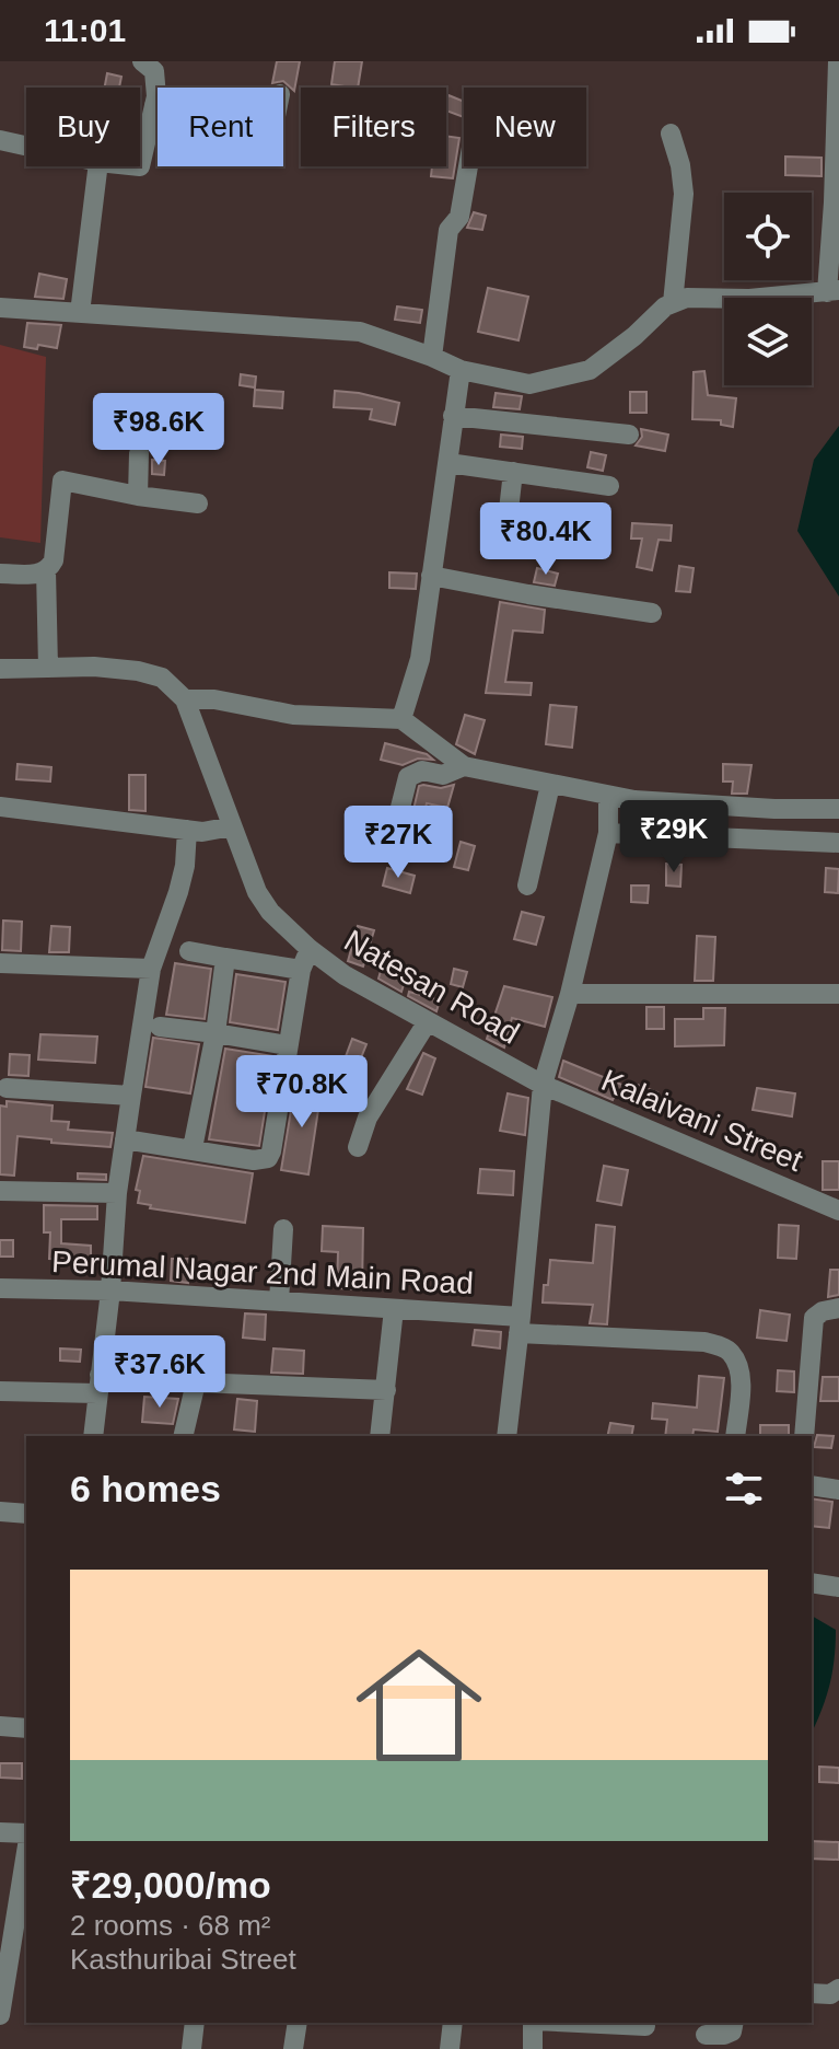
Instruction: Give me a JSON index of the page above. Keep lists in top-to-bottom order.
{
  "streets": {
    "street": ["Natesan Road", "Kalaivani Street", "Perumal Nagar 2nd Main Road"]
  },
  "crossings": [
    ["Natesan Road", "Kalaivani Street"]
  ],
  "page": {
    "status": "11:01",
    "chip": [
      "Buy",
      "Rent",
      "Filters",
      "New"
    ],
    "price": [
      "₹98.6K",
      "₹80.4K",
      "₹29K",
      "₹27K",
      "₹70.8K",
      "₹37.6K"
    ],
    "heading": "6 homes",
    "list": [
      {
        "name": "₹29,000/mo",
        "note": "2 rooms · 68 m² · Kasthuribai Street"
      }
    ]
  }
}
